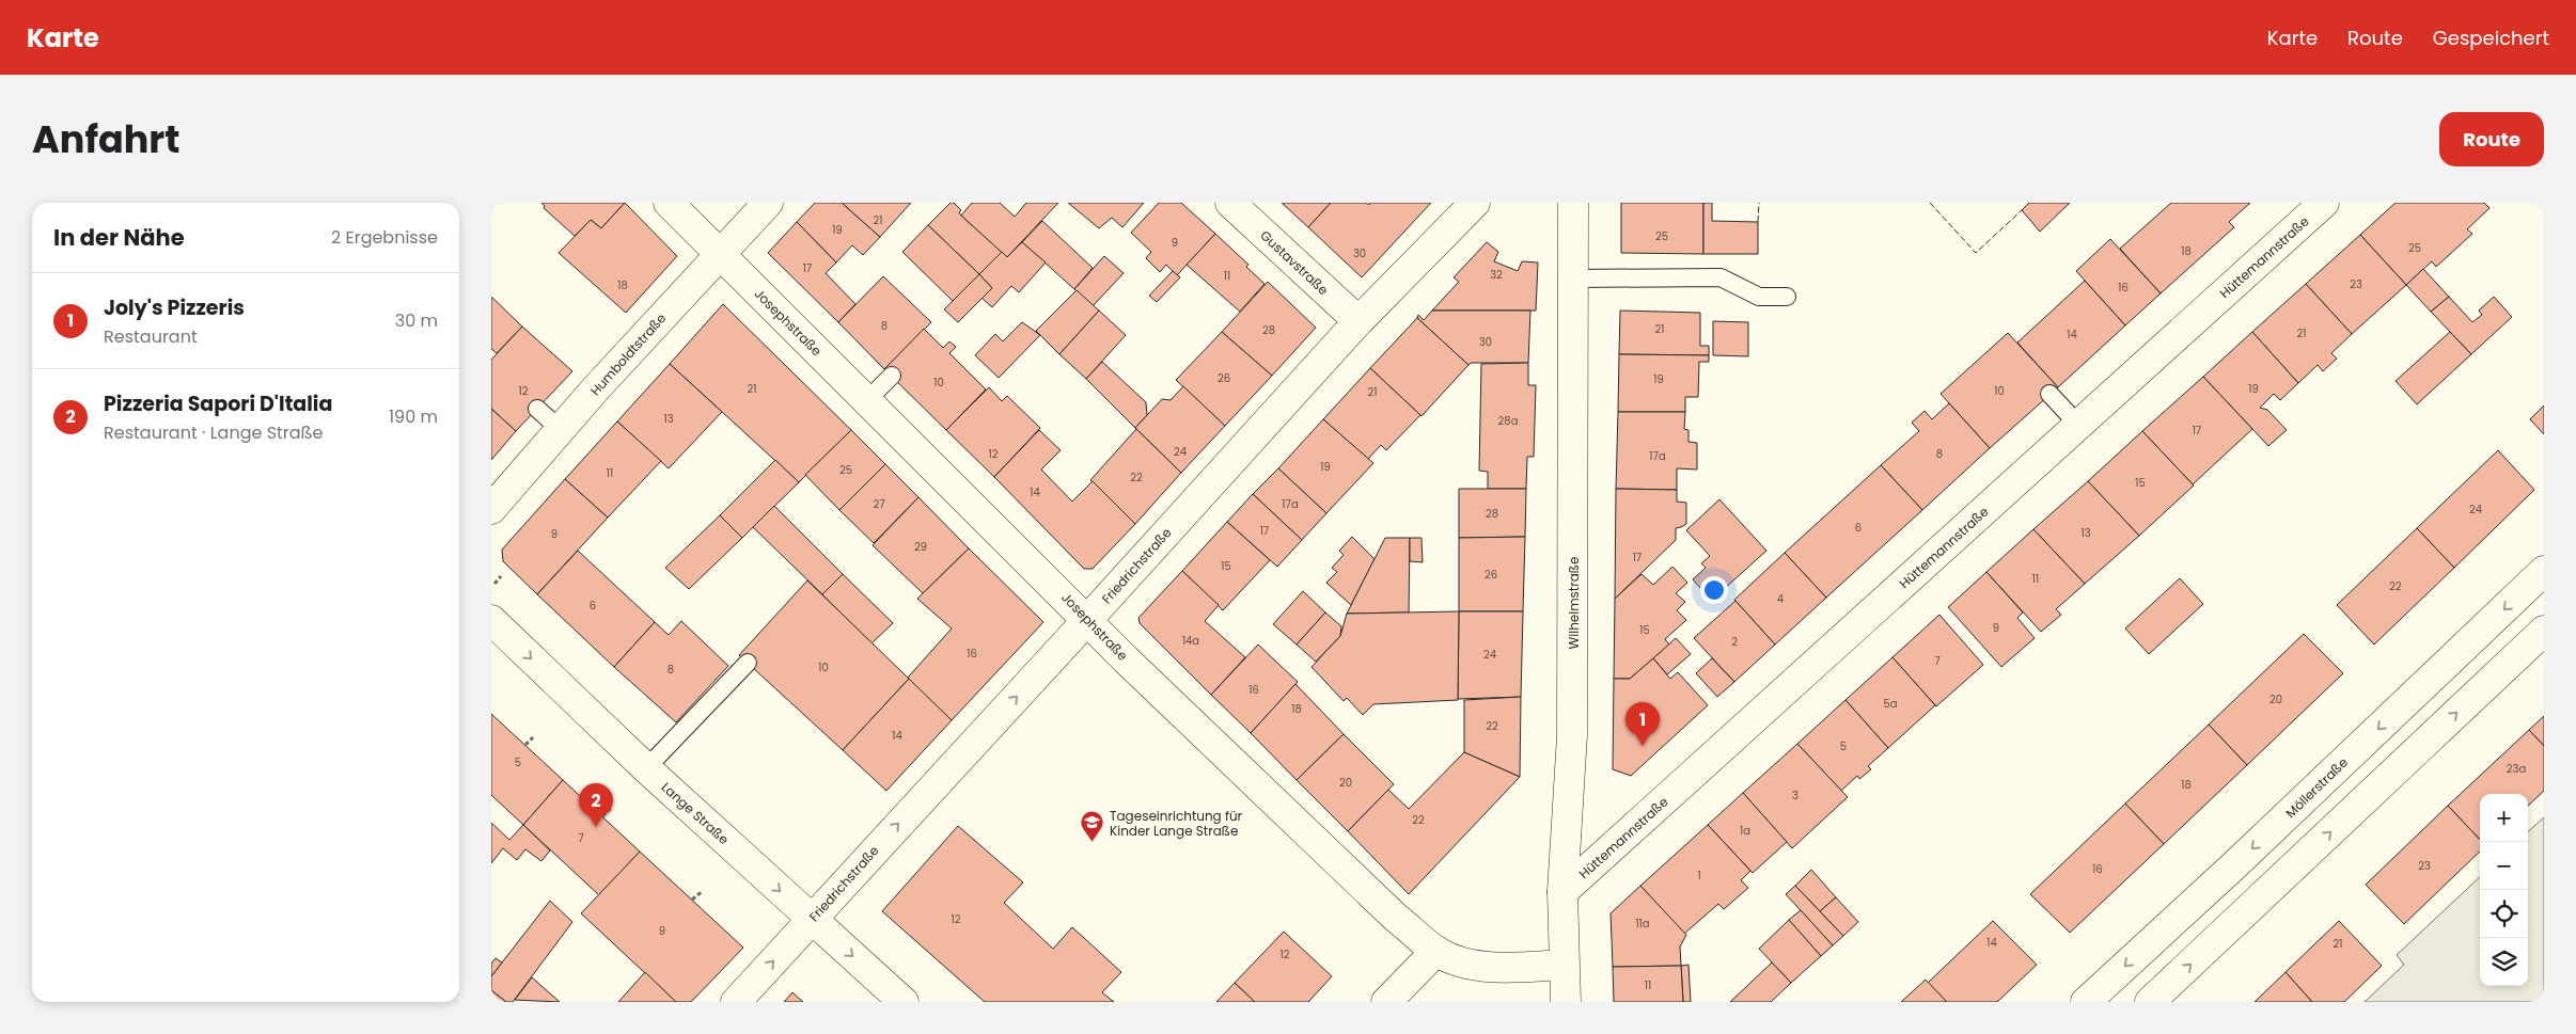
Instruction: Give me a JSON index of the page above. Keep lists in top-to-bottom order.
{
  "streets": {
    "street": [
      "Hüttemannstraße",
      "Gustavstraße",
      "Josephstraße",
      "Humboldtstraße",
      "Friedrichstraße",
      "Wilhelmstraße",
      "Möllerstraße",
      "Lange Straße"
    ]
  },
  "crossings": [
    ["Hüttemannstraße", "Wilhelmstraße"],
    ["Gustavstraße", "Friedrichstraße"],
    ["Josephstraße", "Humboldtstraße"],
    ["Josephstraße", "Friedrichstraße"],
    ["Josephstraße", "Wilhelmstraße"],
    ["Friedrichstraße", "Lange Straße"]
  ],
  "one_way": ["Friedrichstraße", "Lange Straße"],
  "places": {
    "school or university": ["Tageseinrichtung für Kinder Lange Straße"]
  },
  "house_numbers": [
    "21",
    "19",
    "25",
    "9",
    "25",
    "18",
    "30",
    "17",
    "32",
    "11",
    "23",
    "18",
    "16",
    "8",
    "21",
    "28",
    "21",
    "14",
    "30",
    "26",
    "19",
    "10",
    "21",
    "19",
    "12",
    "10",
    "21",
    "13",
    "28a",
    "17",
    "24",
    "12",
    "8",
    "17a",
    "19",
    "25",
    "11",
    "22",
    "15",
    "14",
    "27",
    "17a",
    "24",
    "28",
    "6",
    "17",
    "13",
    "9",
    "29",
    "17",
    "15",
    "26",
    "11",
    "22",
    "4",
    "6",
    "9",
    "15",
    "14a",
    "2",
    "16",
    "24",
    "7",
    "10",
    "8",
    "16",
    "20",
    "5a",
    "18",
    "22",
    "14",
    "5",
    "5",
    "23a",
    "20",
    "18",
    "3",
    "22",
    "1a",
    "7",
    "23",
    "16",
    "1",
    "12",
    "11a",
    "9",
    "14",
    "21",
    "12",
    "11"
  ],
  "page": {
    "header": "Karte",
    "nav": ["Karte", "Route", "Gespeichert"],
    "title": "Anfahrt",
    "buttons": "Route",
    "heading": ["In der Nähe", "2 Ergebnisse"],
    "list": [
      {
        "mark": "1",
        "name": "Joly's Pizzeris",
        "note": "Restaurant",
        "value": "30 m"
      },
      {
        "mark": "2",
        "name": "Pizzeria Sapori D'Italia",
        "note": "Restaurant · Lange Straße",
        "value": "190 m"
      }
    ],
    "pins": ["1", "2"],
    "map_buttons": ["+", "−"]
  }
}
